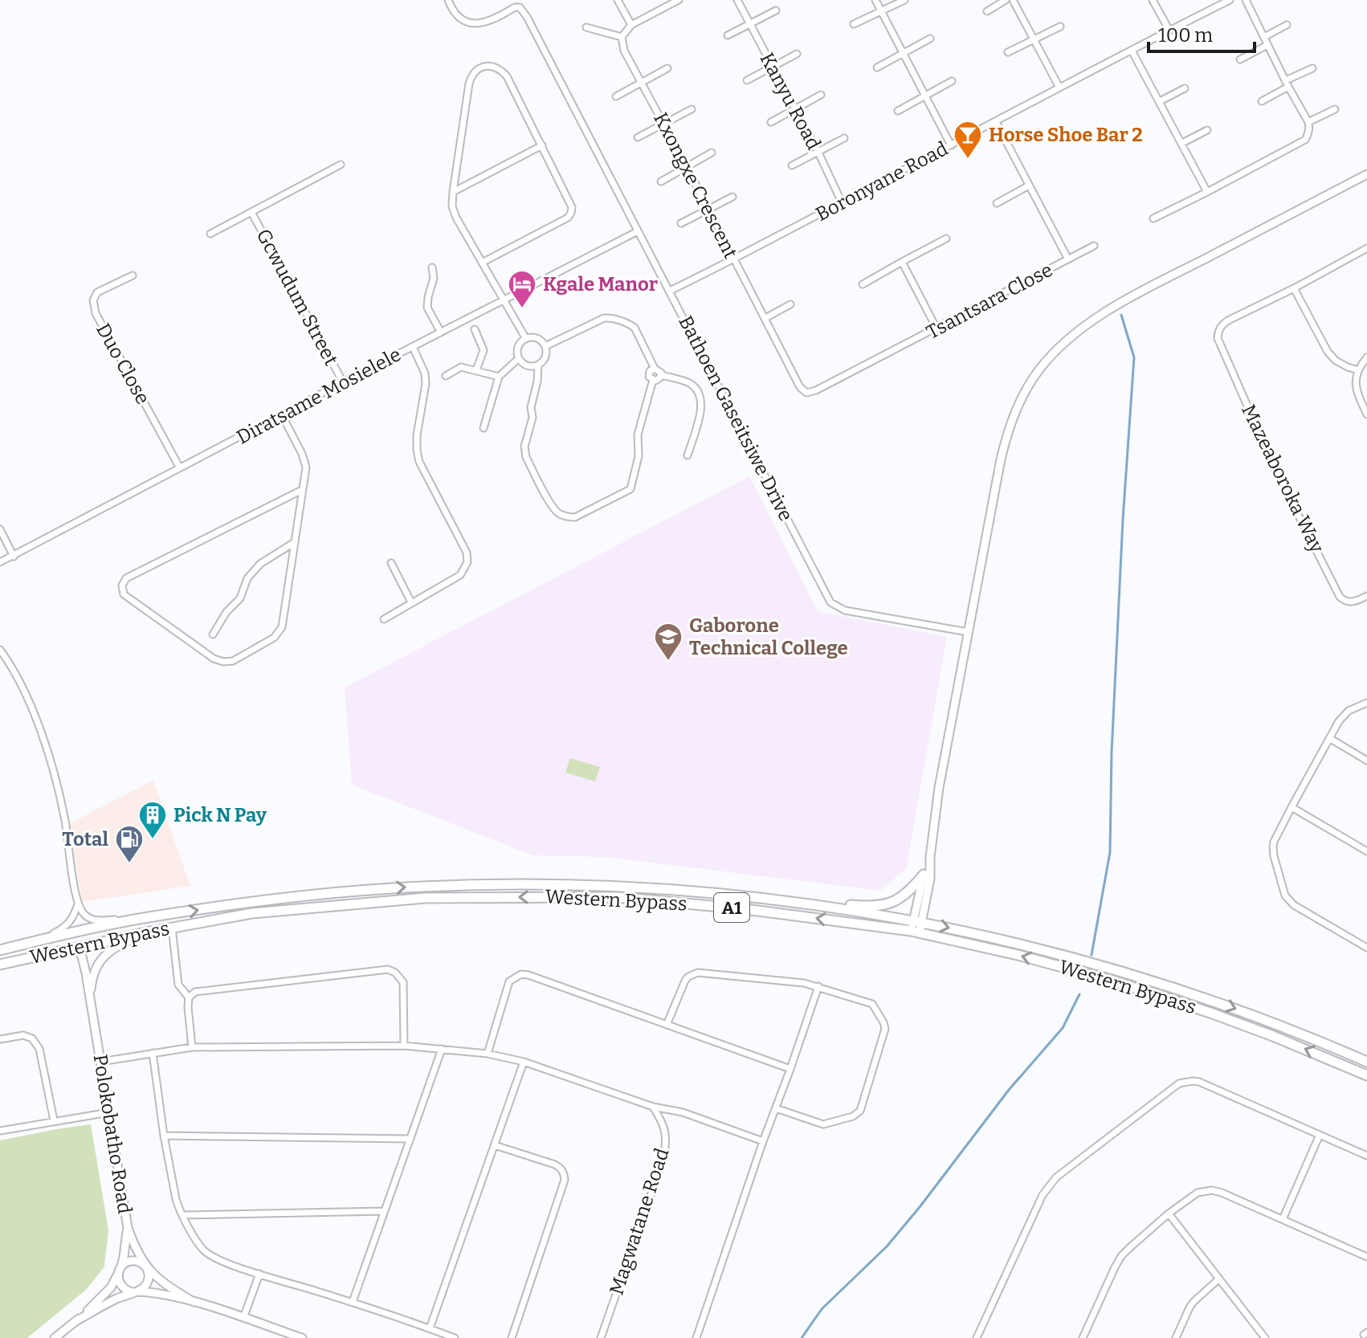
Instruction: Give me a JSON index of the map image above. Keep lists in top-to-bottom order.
{
  "streets": {
    "highway": ["Western Bypass", "A1"],
    "street": [
      "Kanyu Road",
      "Boronyane Road",
      "Kxongxe Crescent",
      "Gcwudum Street",
      "Tsantsara Close",
      "Duo Close",
      "Diratsame Mosielele",
      "Bathoen Gaseitsiwe Drive",
      "Mazeaboroka Way",
      "Polokobatho Road",
      "Magwatane Road"
    ]
  },
  "crossings": [
    ["Kanyu Road", "Boronyane Road"],
    ["Boronyane Road", "Kxongxe Crescent"],
    ["Boronyane Road", "Tsantsara Close"],
    ["Boronyane Road", "Bathoen Gaseitsiwe Drive"],
    ["Kxongxe Crescent", "Tsantsara Close"],
    ["Gcwudum Street", "Diratsame Mosielele"],
    ["Duo Close", "Diratsame Mosielele"],
    ["Diratsame Mosielele", "Bathoen Gaseitsiwe Drive"],
    ["Western Bypass", "Polokobatho Road"]
  ],
  "places": {
    "bar": ["Horse Shoe Bar 2"],
    "hotel": ["Kgale Manor"],
    "school or university": ["Gaborone Technical College"],
    "building": ["Pick N Pay"],
    "fuel station": ["Total"]
  },
  "scale_bar": "100 m"
}
